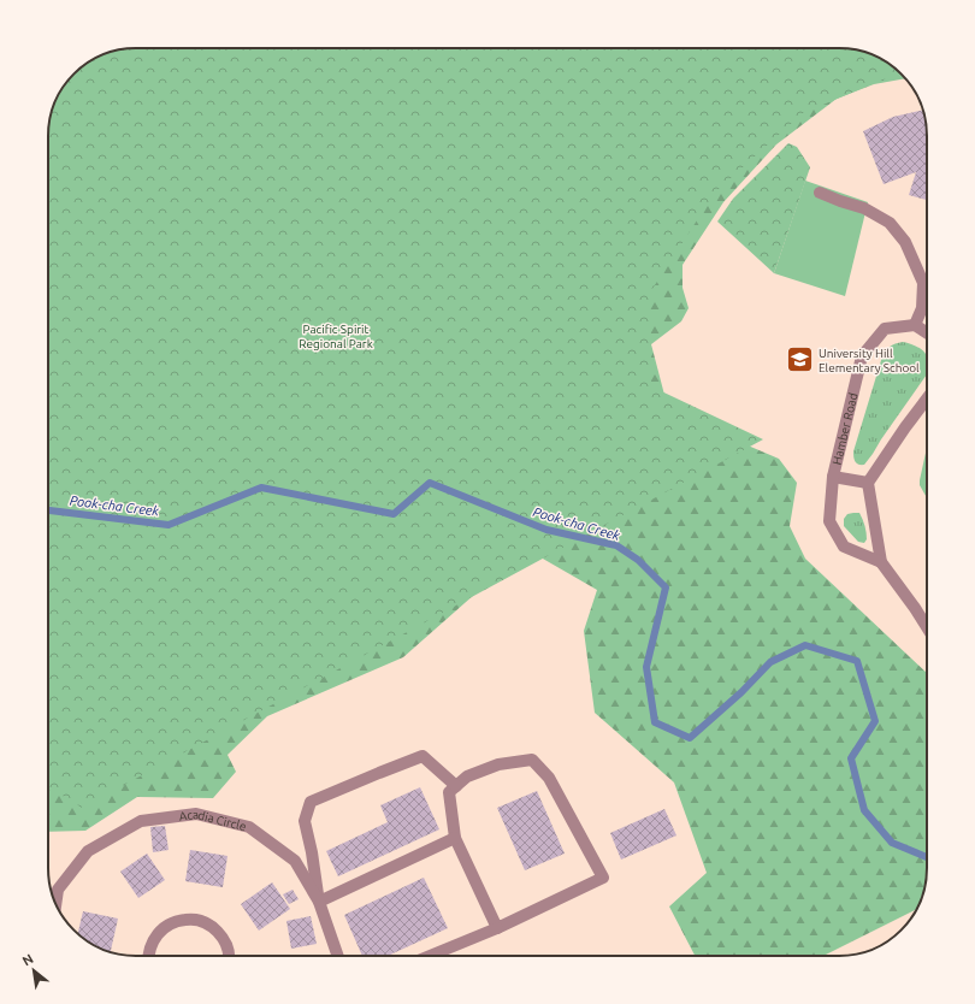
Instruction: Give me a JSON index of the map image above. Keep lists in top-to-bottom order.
{
  "streets": {
    "street": ["Hamber Road", "Acadia Circle"]
  },
  "water": ["Pook-cha Creek"],
  "parks": ["Pacific Spirit Regional Park"],
  "places": {
    "school or university": ["University Hill Elementary School"]
  },
  "north": "top left"
}
